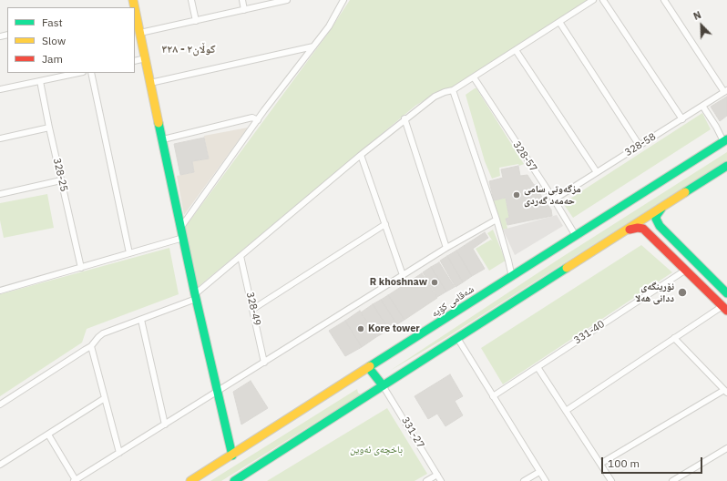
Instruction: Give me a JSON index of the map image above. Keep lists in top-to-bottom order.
{
  "streets": {
    "main road": ["شەقامی کۆیە"],
    "street": [
      "328-58",
      "328-57",
      "328-25",
      "328-49",
      "331-40",
      "331-27"
    ]
  },
  "crossings": [
    ["328-58", "328-57"],
    ["328-57", "شەقامی کۆیە"]
  ],
  "districts": ["گوڵان٢ - ٣٢٨"],
  "parks": ["باخچەی ئەوین"],
  "places": [
    "مزگەوتی سامی حەمەد گەردی",
    "R khoshnaw",
    "نۆرینگەی ددانی هەلا",
    "Kore tower"
  ],
  "legend": ["Fast", "Slow", "Jam"],
  "scale_bar": "100 m",
  "north": "top left"
}
